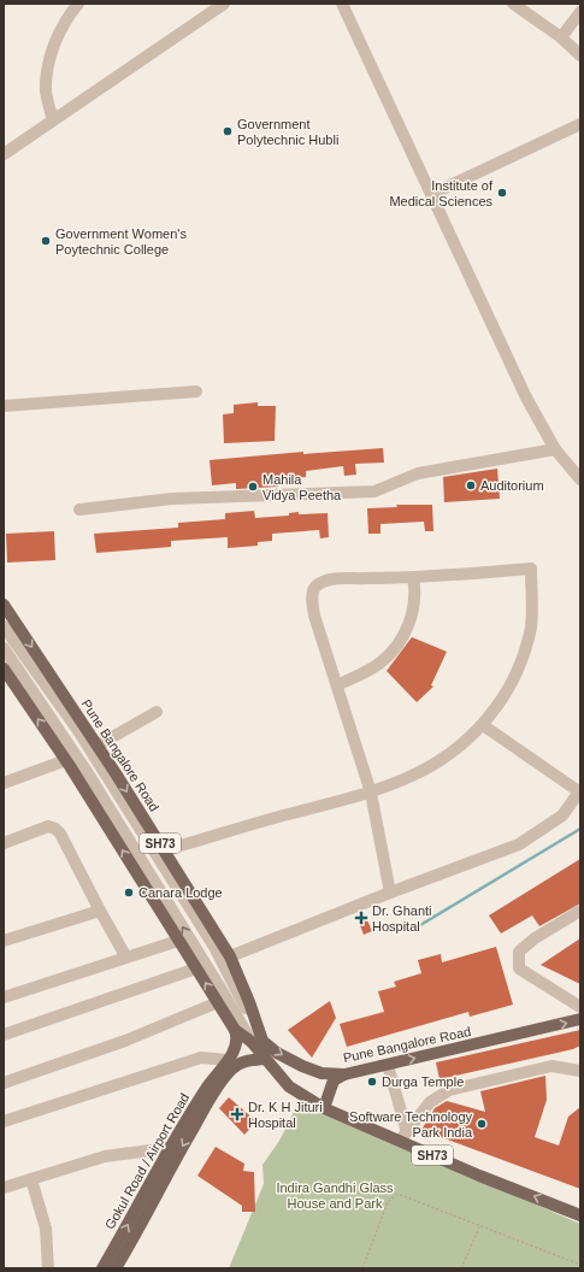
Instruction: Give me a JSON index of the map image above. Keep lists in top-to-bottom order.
{
  "streets": {
    "main road": ["Pune Bangalore Road", "SH73", "Gokul Road / Airport Road"]
  },
  "crossings": [
    ["Pune Bangalore Road", "SH73"],
    ["Pune Bangalore Road", "Gokul Road / Airport Road"]
  ],
  "parks": ["Indira Gandhi Glass House and Park"],
  "places": {
    "other": [
      "Government Polytechnic Hubli",
      "Institute of Medical Sciences",
      "Government Women's Poytechnic College",
      "Auditorium",
      "Mahila Vidya Peetha",
      "Canara Lodge",
      "Durga Temple",
      "Software Technology Park India"
    ],
    "health": ["Dr. Ghanti Hospital", "Dr. K H Jituri Hospital"]
  }
}
